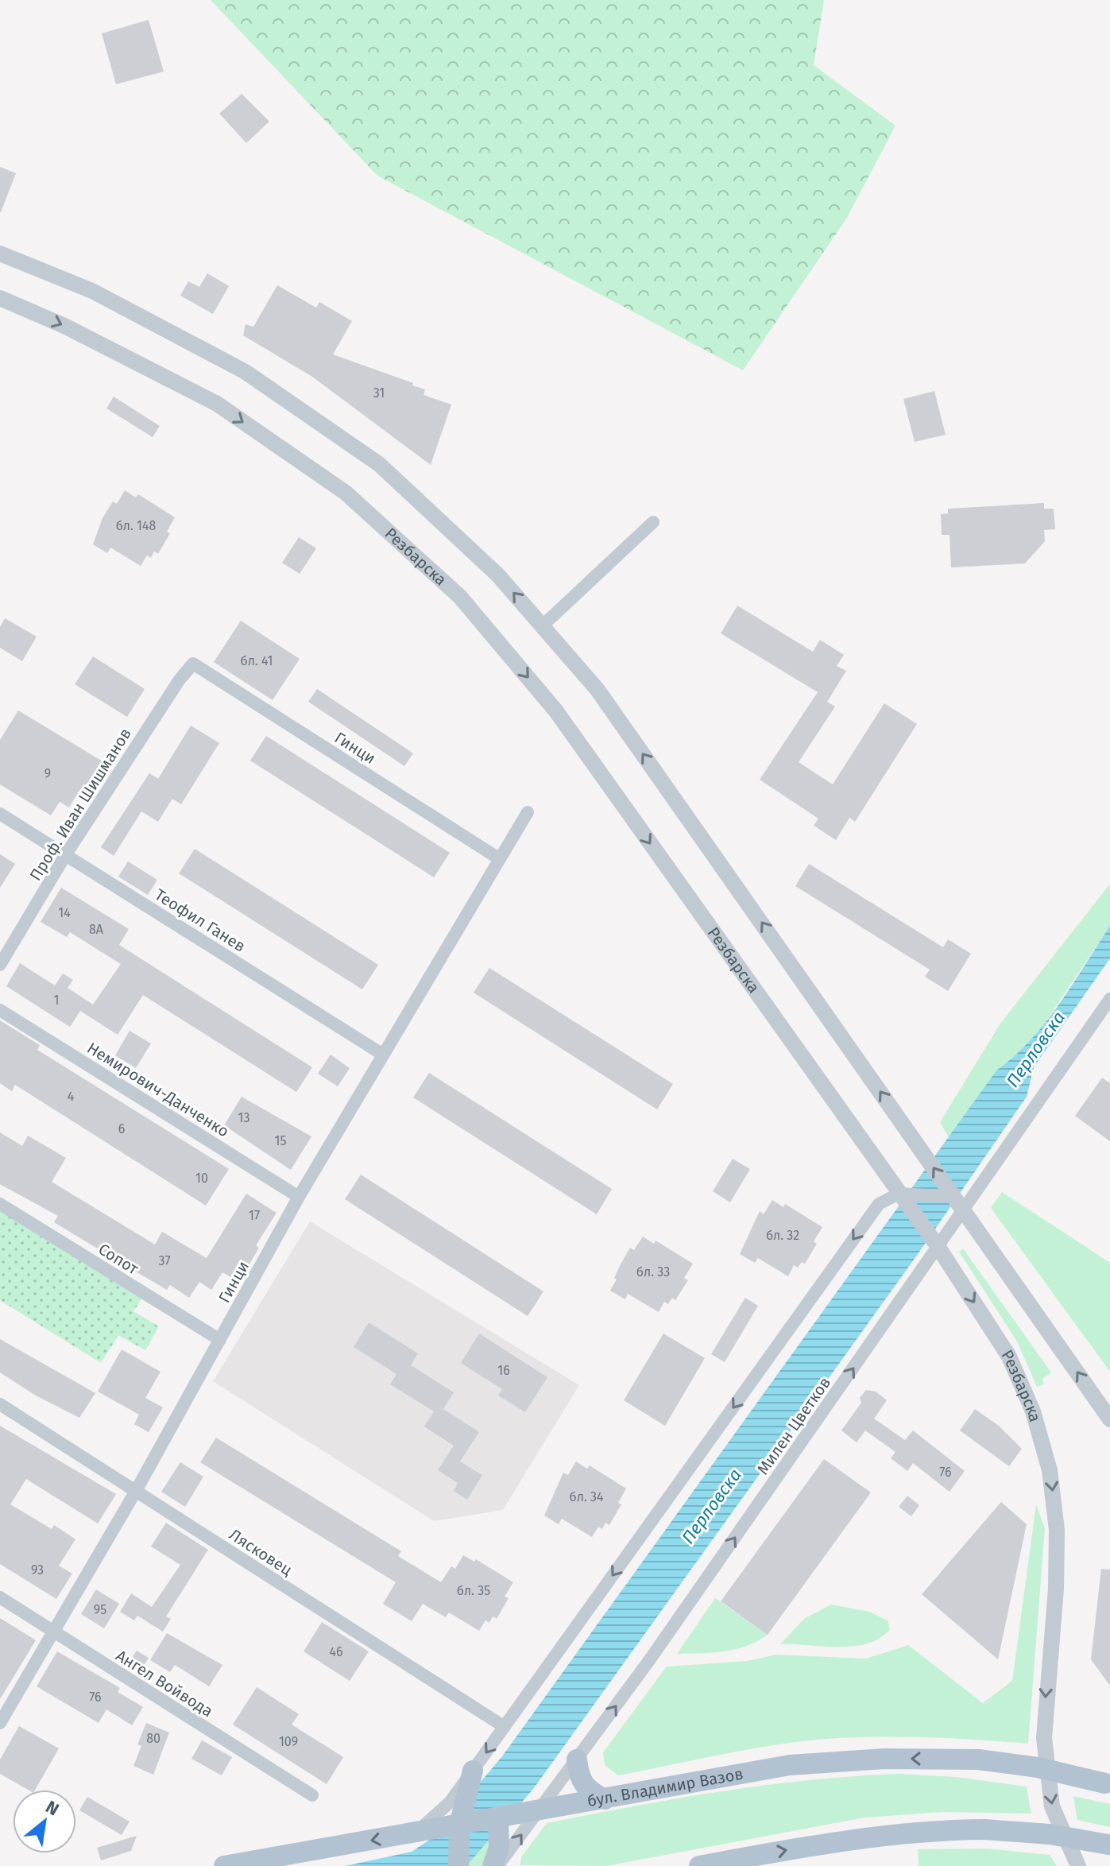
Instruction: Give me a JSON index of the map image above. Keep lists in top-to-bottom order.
{
  "streets": {
    "main road": ["бул. Владимир Вазов"],
    "street": [
      "Резбарска",
      "Гинци",
      "Проф. Иван Шишманов",
      "Теофил Ганев",
      "Немирович-Данченко",
      "Сопот",
      "Милен Цветков",
      "Лясковец",
      "Ангел Войвода"
    ]
  },
  "crossings": [
    ["Резбарска", "Милен Цветков"],
    ["Гинци", "Проф. Иван Шишманов"],
    ["Гинци", "Теофил Ганев"],
    ["Гинци", "Немирович-Данченко"],
    ["Гинци", "Сопот"],
    ["Гинци", "Лясковец"],
    ["Гинци", "Ангел Войвода"],
    ["Проф. Иван Шишманов", "Теофил Ганев"],
    ["Милен Цветков", "бул. Владимир Вазов"]
  ],
  "water": ["Перловска"],
  "house_numbers": [
    "31",
    "бл. 148",
    "бл. 41",
    "9",
    "14",
    "8А",
    "1",
    "4",
    "13",
    "6",
    "15",
    "10",
    "17",
    "бл. 32",
    "37",
    "бл. 33",
    "16",
    "76",
    "бл. 34",
    "93",
    "бл. 35",
    "95",
    "46",
    "76",
    "80",
    "109"
  ],
  "north": "top right"
}
